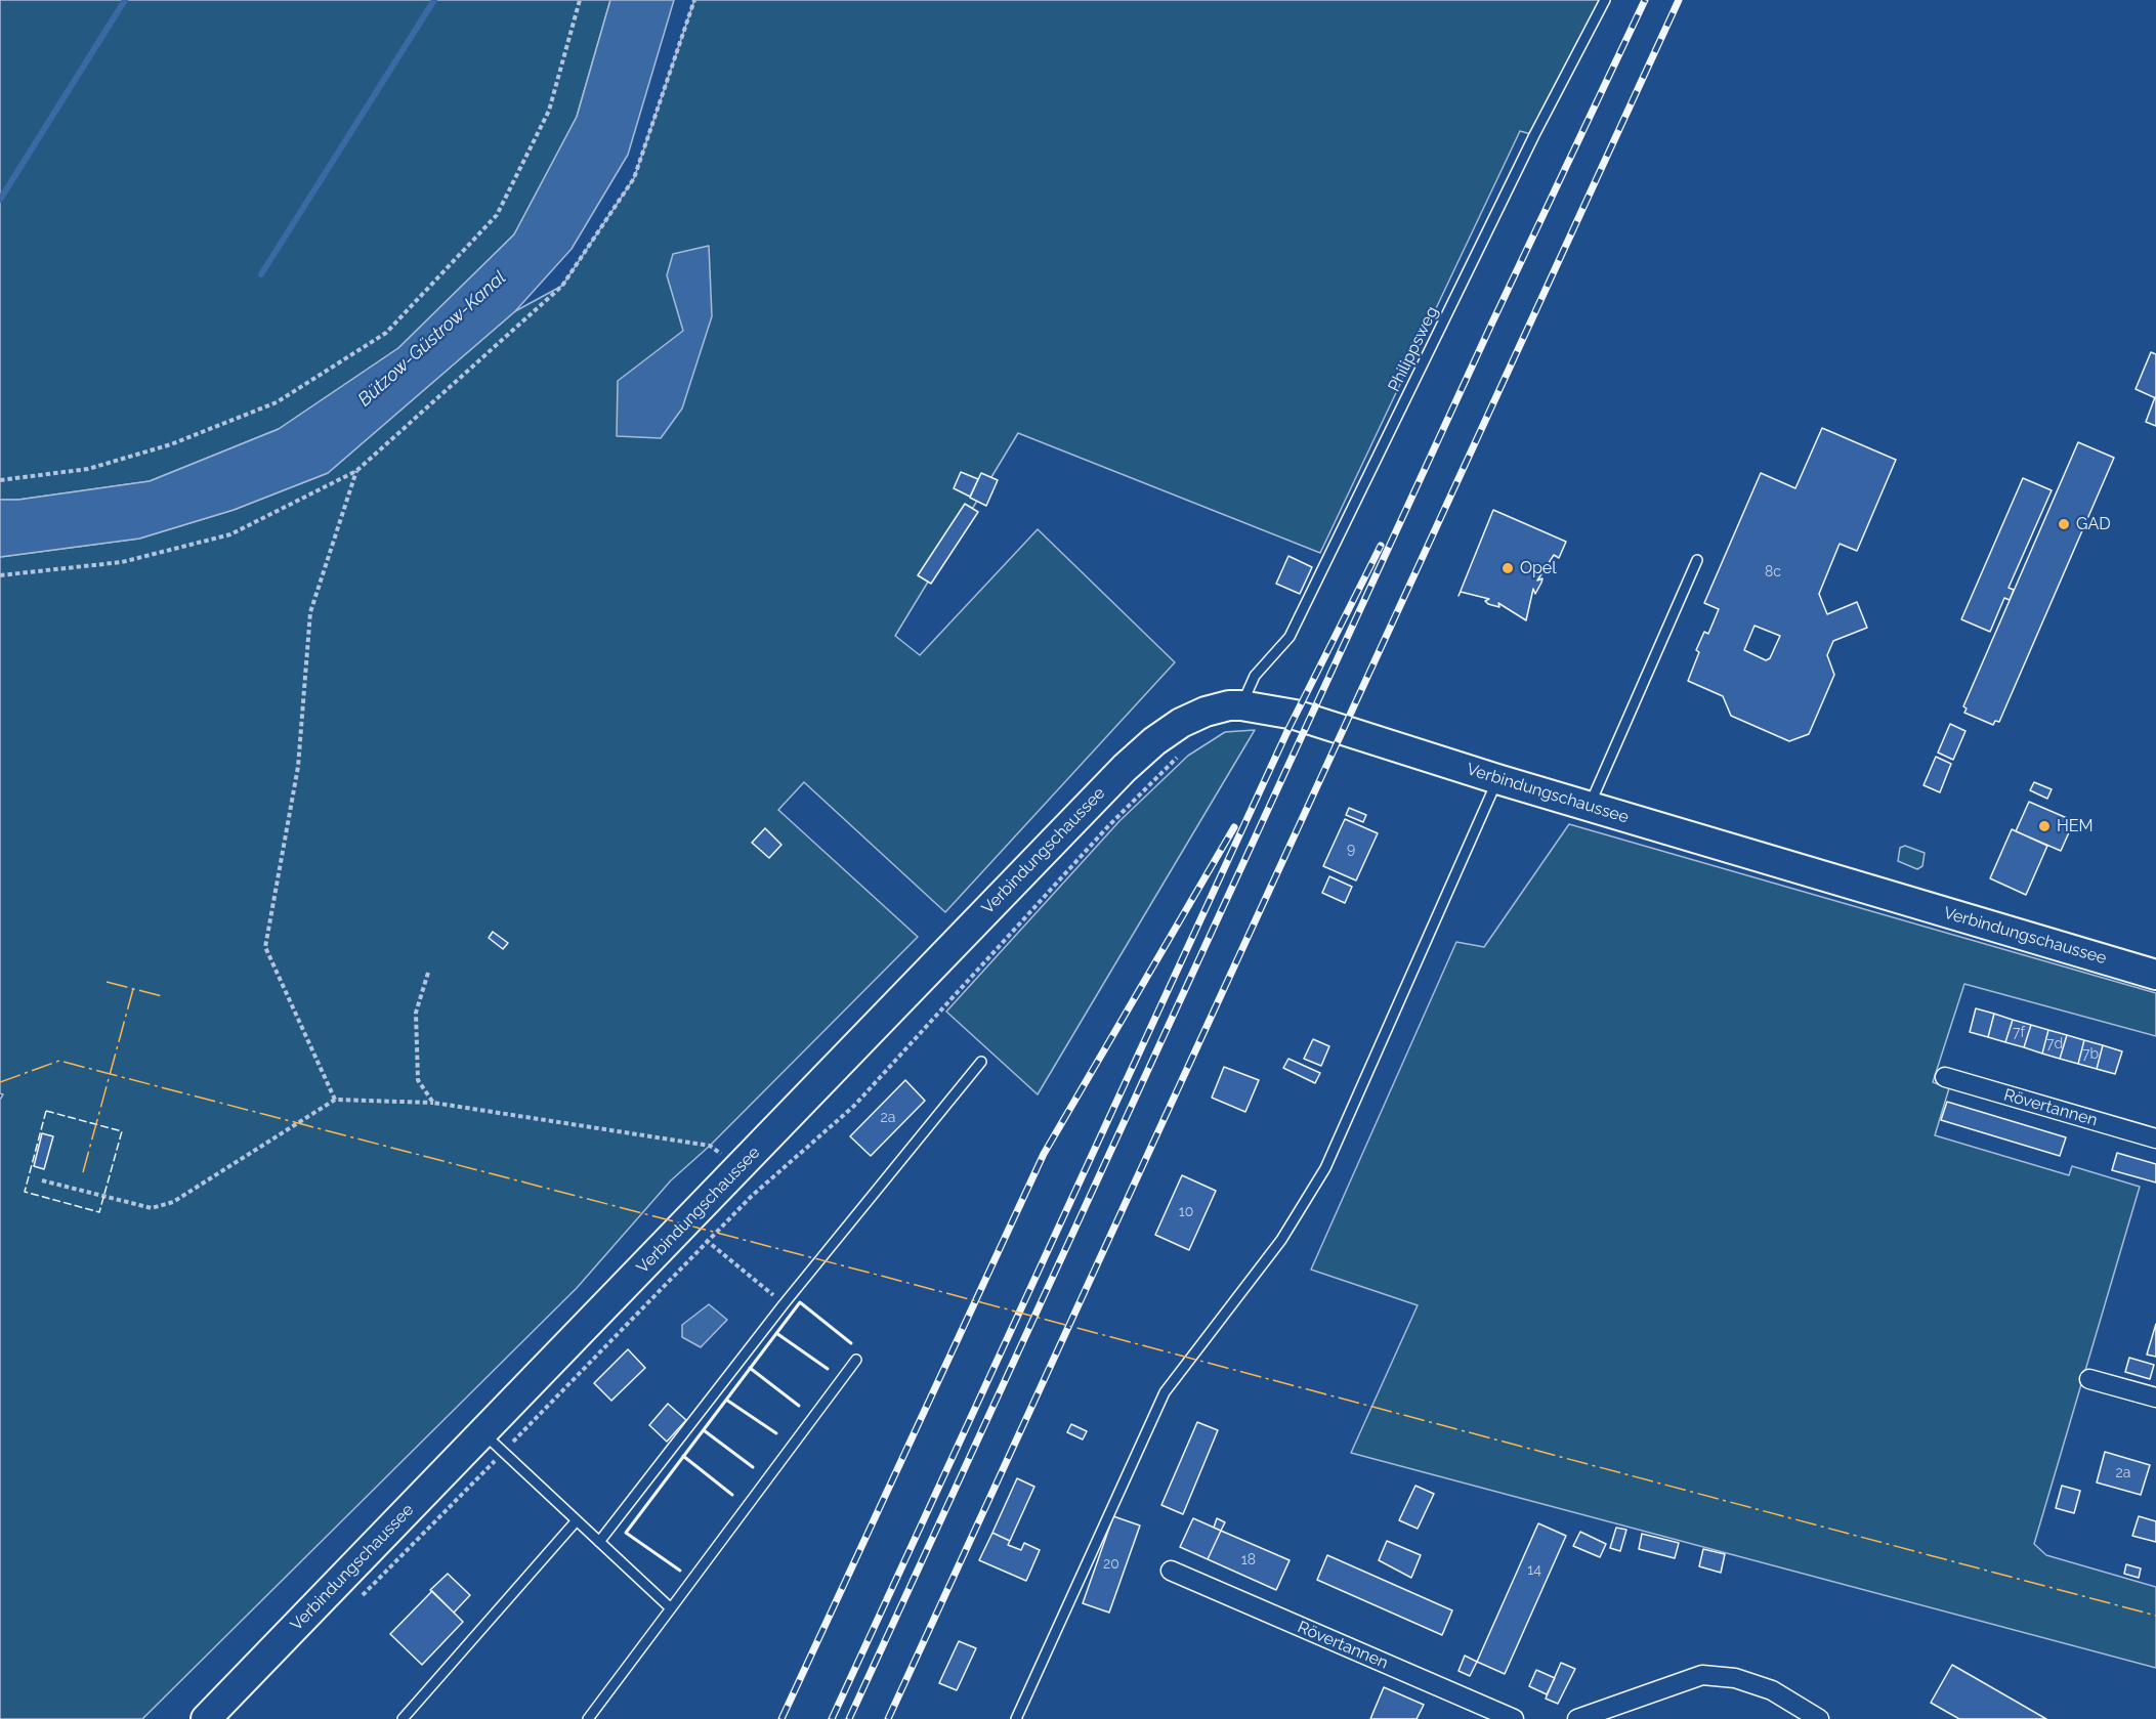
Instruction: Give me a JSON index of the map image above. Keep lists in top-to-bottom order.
{
  "streets": {
    "main road": ["Verbindungschaussee"],
    "street": ["Rövertannen"],
    "lane": ["Philippsweg"]
  },
  "crossings": [
    ["Philippsweg", "Verbindungschaussee"]
  ],
  "water": ["Bützow-Güstrow-Kanal"],
  "places": ["GAD", "Opel", "HEM"],
  "house_numbers": [
    "8c",
    "9",
    "7f",
    "7d",
    "7b",
    "2a",
    "10",
    "2a",
    "18",
    "20",
    "14"
  ]
}
